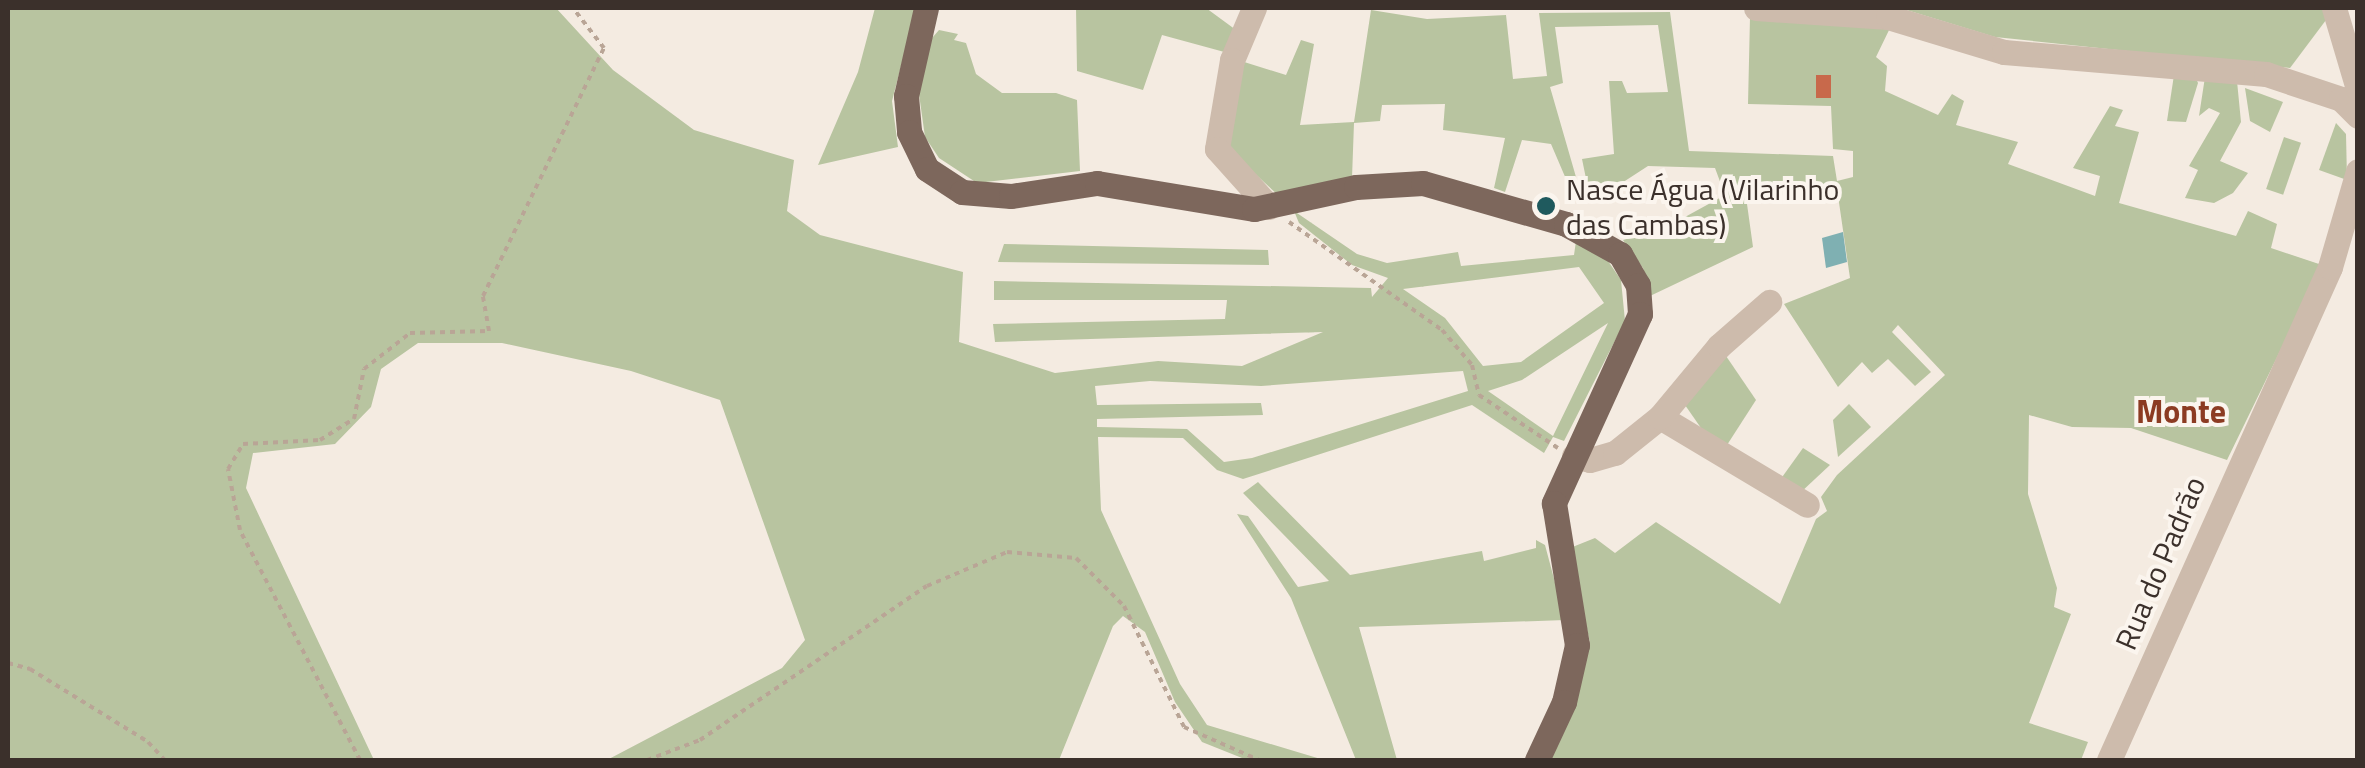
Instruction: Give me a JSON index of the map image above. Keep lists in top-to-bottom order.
{
  "streets": {
    "street": ["Rua do Padrão"]
  },
  "districts": ["Monte"],
  "places": ["Nasce Água (Vilarinho das Cambas)"]
}
